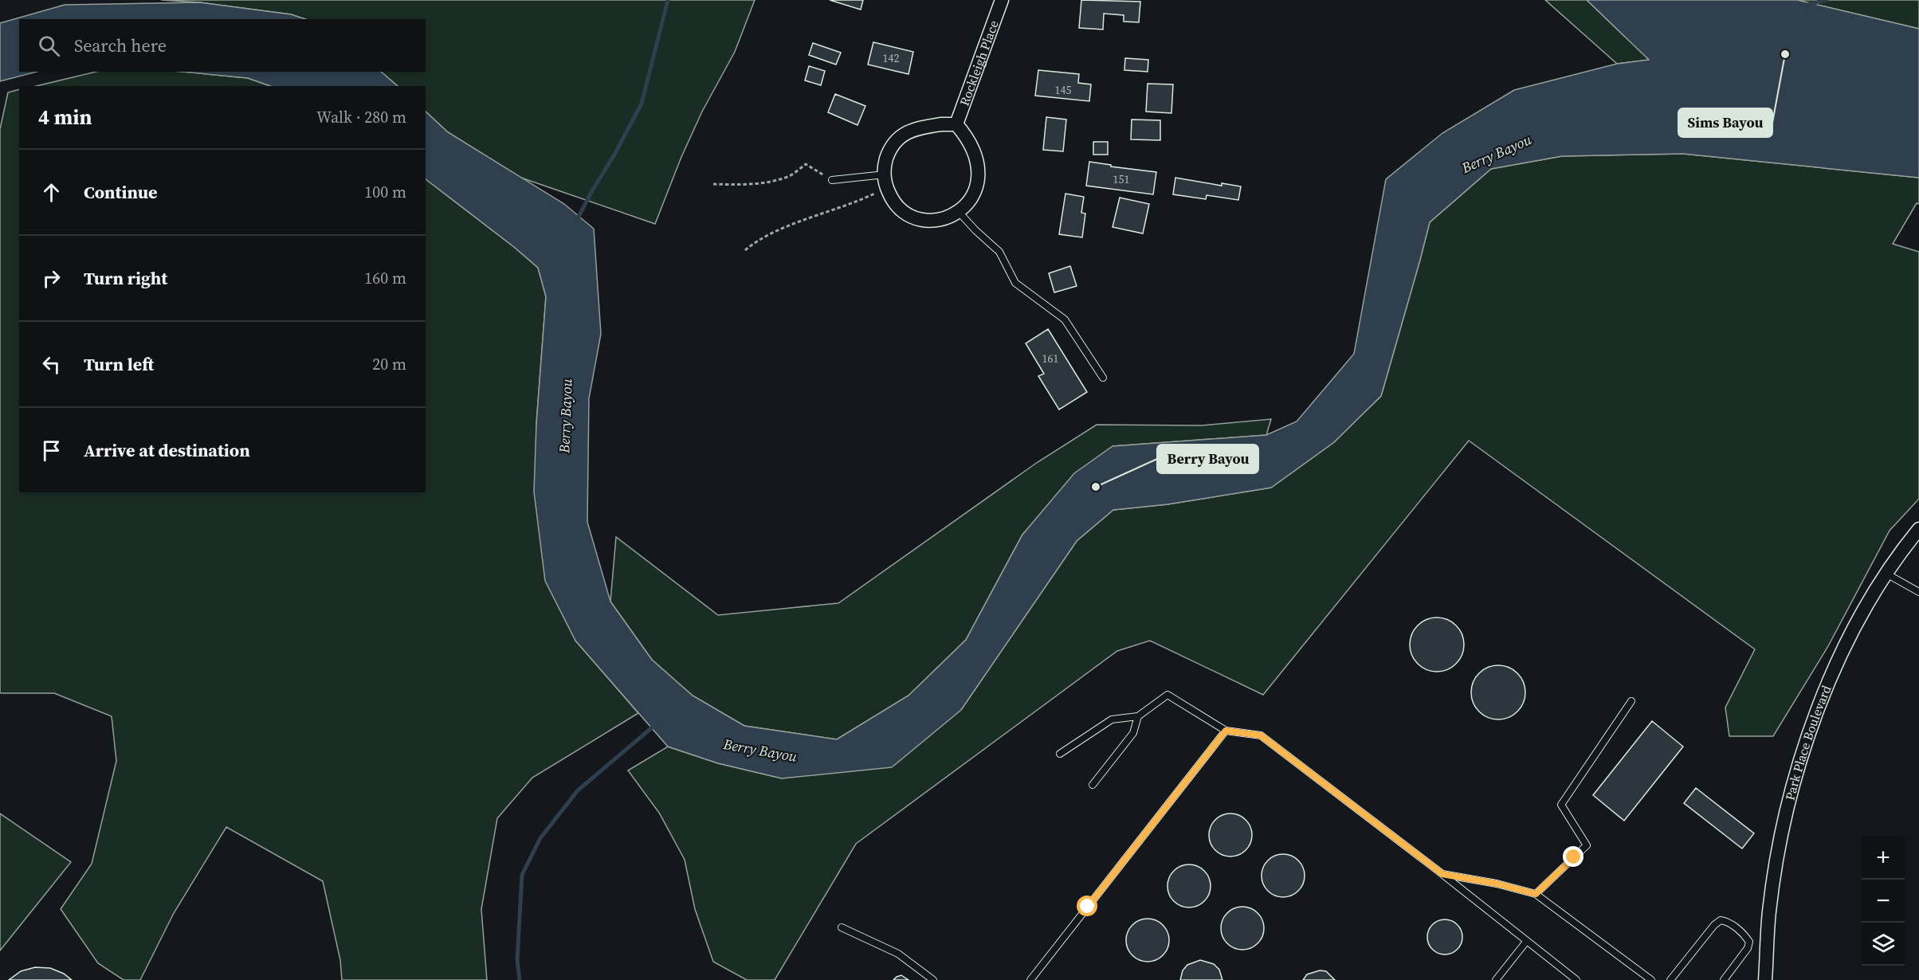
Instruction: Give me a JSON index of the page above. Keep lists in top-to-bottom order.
{
  "streets": {
    "street": ["Rockleigh Place", "Park Place Boulevard"]
  },
  "water": ["Berry Bayou"],
  "places": ["Sims Bayou", "Berry Bayou"],
  "house_numbers": [
    "142",
    "145",
    "151",
    "161"
  ],
  "page": {
    "search": "Search here",
    "heading": ["4 min", "Walk · 280 m"],
    "list": [
      ["Continue", "100 m"],
      ["Turn right", "160 m"],
      ["Turn left", "20 m"],
      "Arrive at destination"
    ],
    "map_buttons": ["+", "−"]
  }
}
